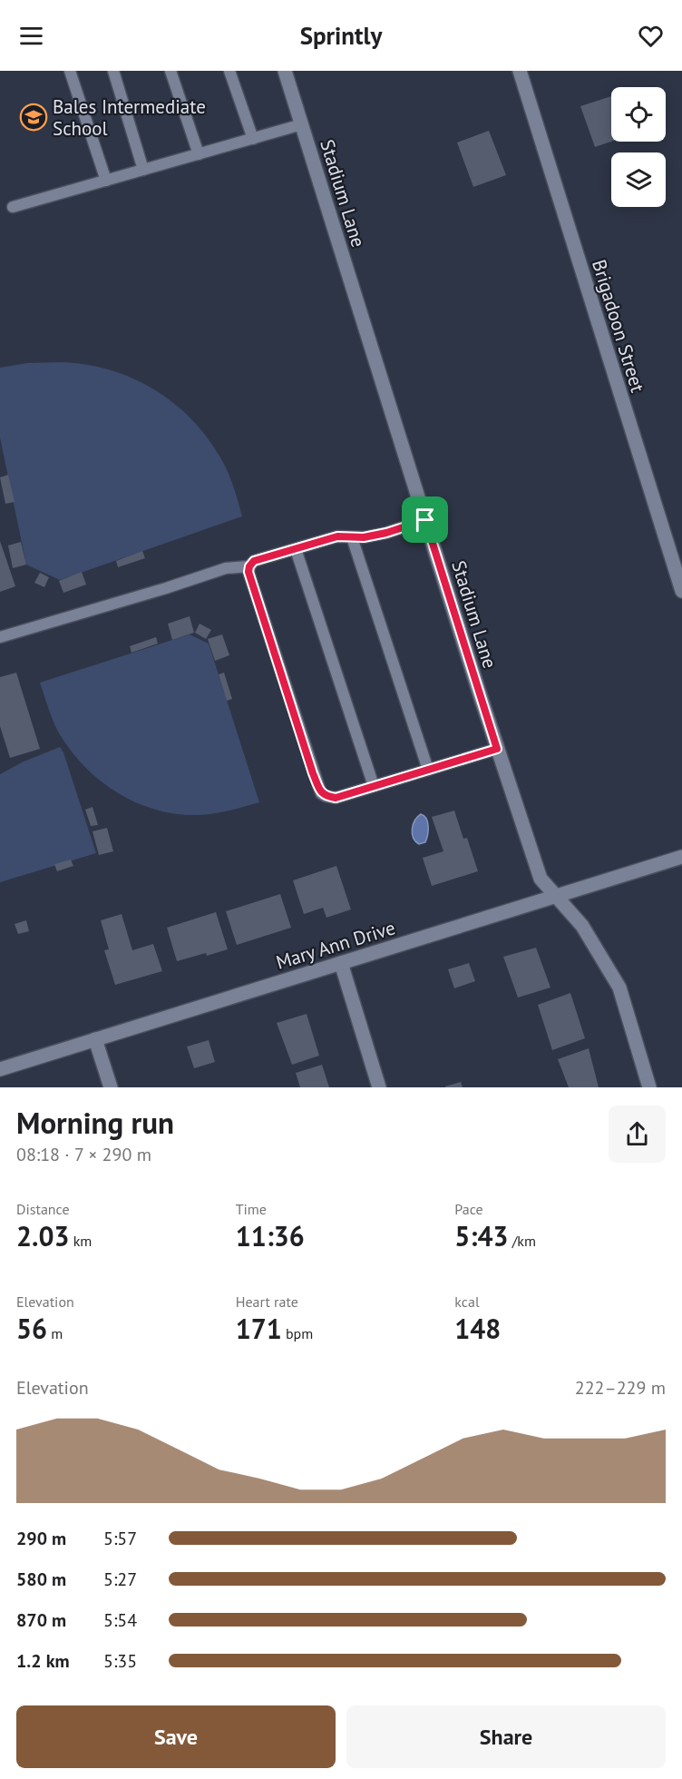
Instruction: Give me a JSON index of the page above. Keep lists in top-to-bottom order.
{
  "streets": {
    "street": ["Stadium Lane", "Brigadoon Street", "Mary Ann Drive"]
  },
  "crossings": [
    ["Stadium Lane", "Mary Ann Drive"]
  ],
  "places": {
    "school or university": ["Bales Intermediate School"]
  },
  "page": {
    "header": "Sprintly",
    "heading": ["Morning run", "08:18 · 7 × 290 m"],
    "stats": [
      ["Distance", "2.03 km"],
      ["Time", "11:36"],
      ["Pace", "5:43 /km"],
      ["Elevation", "56 m"],
      ["Heart rate", "171 bpm"],
      ["kcal", "148"]
    ],
    "chart": ["Elevation", "222–229 m"],
    "list": [
      {
        "name": "290 m",
        "note": "5:57"
      },
      {
        "name": "580 m",
        "note": "5:27"
      },
      {
        "name": "870 m",
        "note": "5:54"
      },
      {
        "name": "1.2 km",
        "note": "5:35"
      }
    ],
    "buttons": ["Save", "Share"]
  }
}
